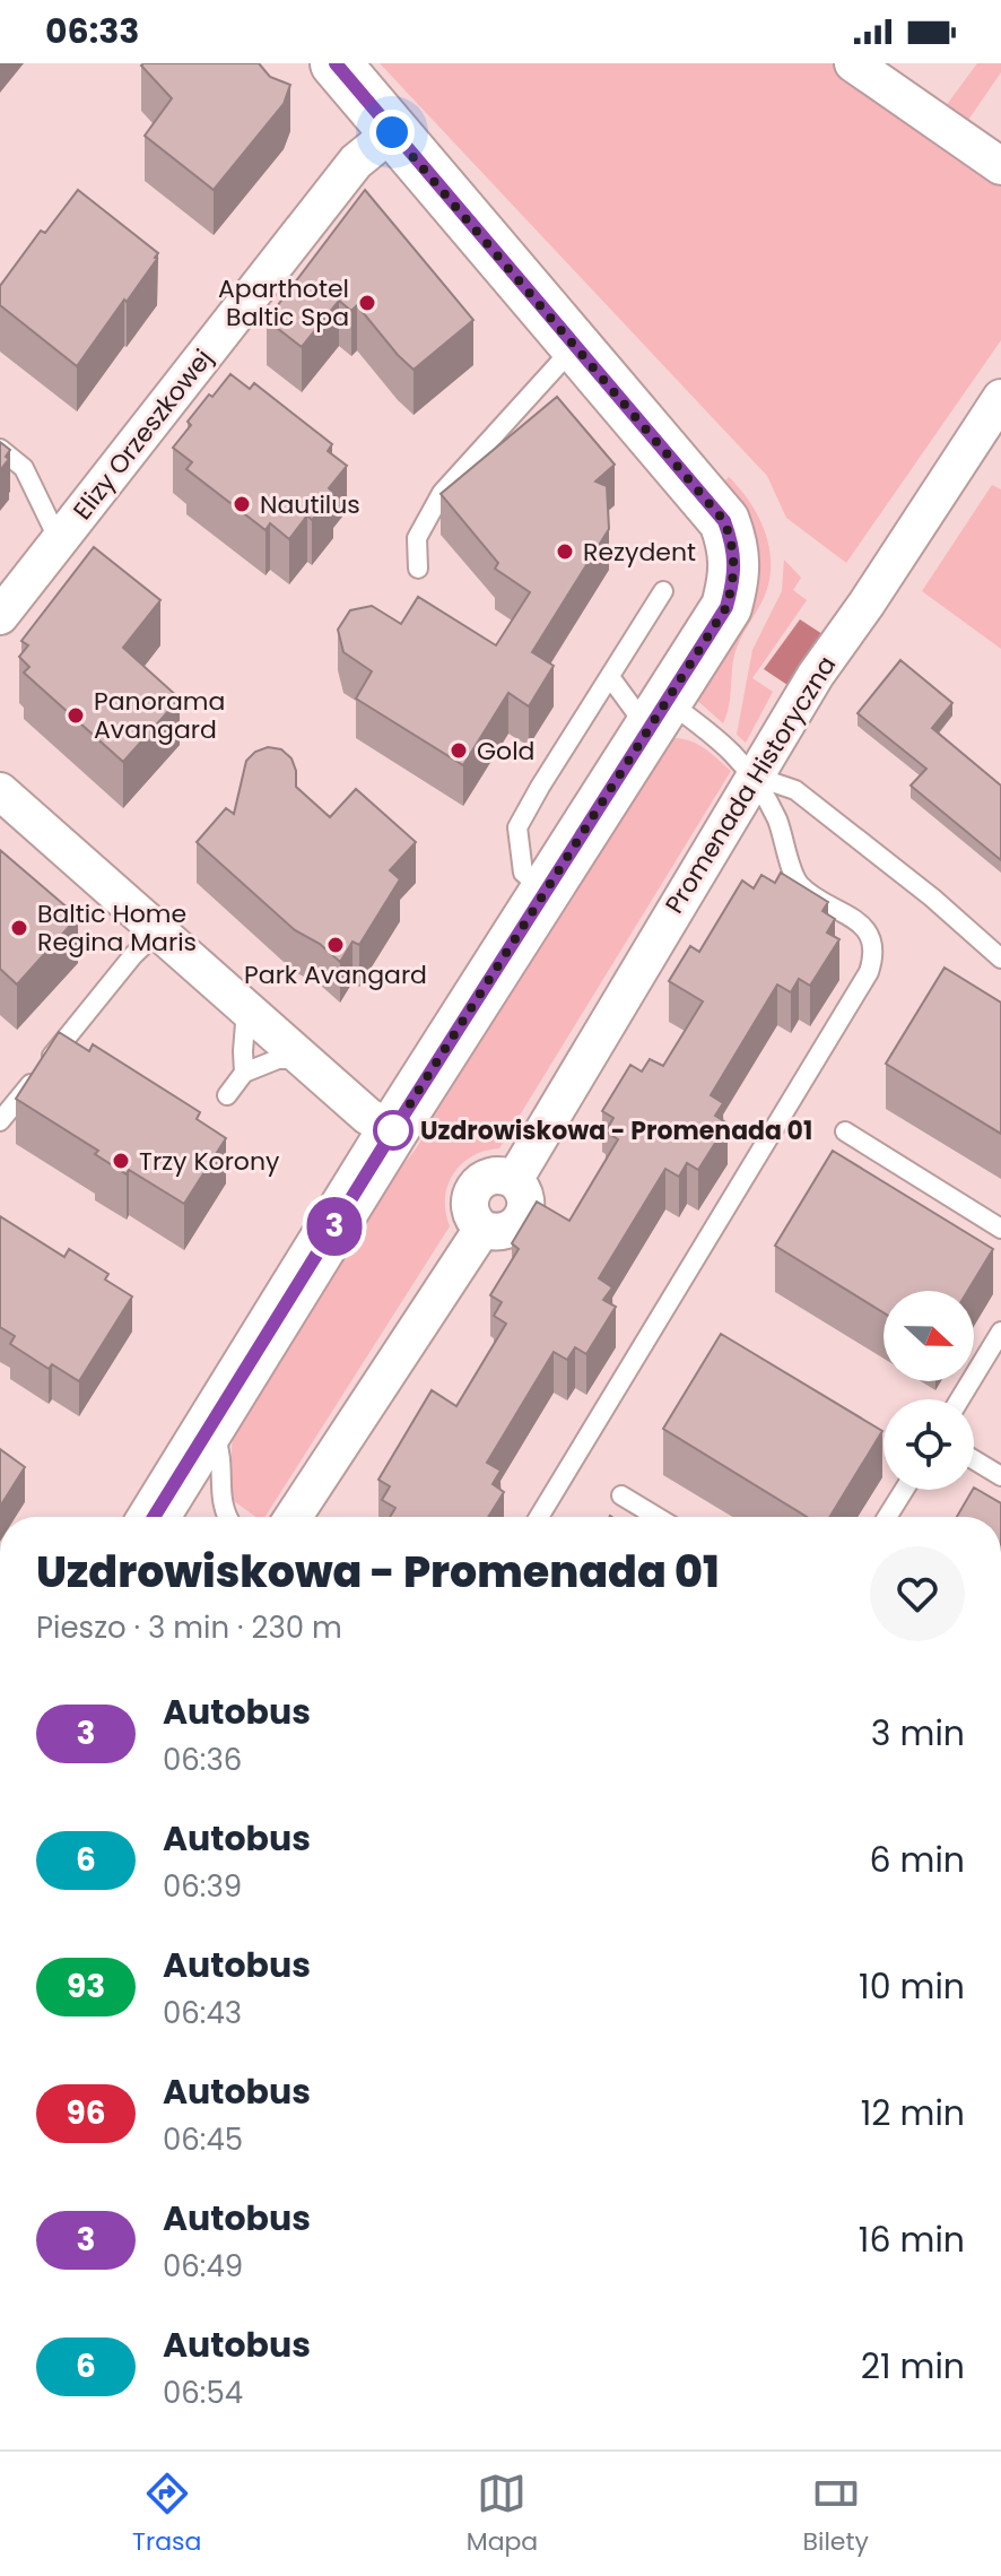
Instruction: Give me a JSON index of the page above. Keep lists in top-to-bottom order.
{
  "streets": {
    "street": ["Elizy Orzeszkowej", "Promenada Historyczna"]
  },
  "places": [
    "Aparthotel Baltic Spa",
    "Nautilus",
    "Rezydent",
    "Panorama Avangard",
    "Gold",
    "Baltic Home Regina Maris",
    "Park Avangard",
    "Uzdrowiskowa - Promenada 01",
    "Trzy Korony"
  ],
  "lines": ["bus line 3"],
  "north": "right",
  "page": {
    "status": "06:33",
    "on_map": "3",
    "heading": ["Uzdrowiskowa - Promenada 01", "Pieszo · 3 min · 230 m"],
    "list": [
      {
        "mark": "3",
        "name": "Autobus",
        "note": "06:36",
        "value": "3 min"
      },
      {
        "mark": "6",
        "name": "Autobus",
        "note": "06:39",
        "value": "6 min"
      },
      {
        "mark": "93",
        "name": "Autobus",
        "note": "06:43",
        "value": "10 min"
      },
      {
        "mark": "96",
        "name": "Autobus",
        "note": "06:45",
        "value": "12 min"
      },
      {
        "mark": "3",
        "name": "Autobus",
        "note": "06:49",
        "value": "16 min"
      },
      {
        "mark": "6",
        "name": "Autobus",
        "note": "06:54",
        "value": "21 min"
      }
    ],
    "tabs": ["Trasa", "Mapa", "Bilety"]
  }
}
